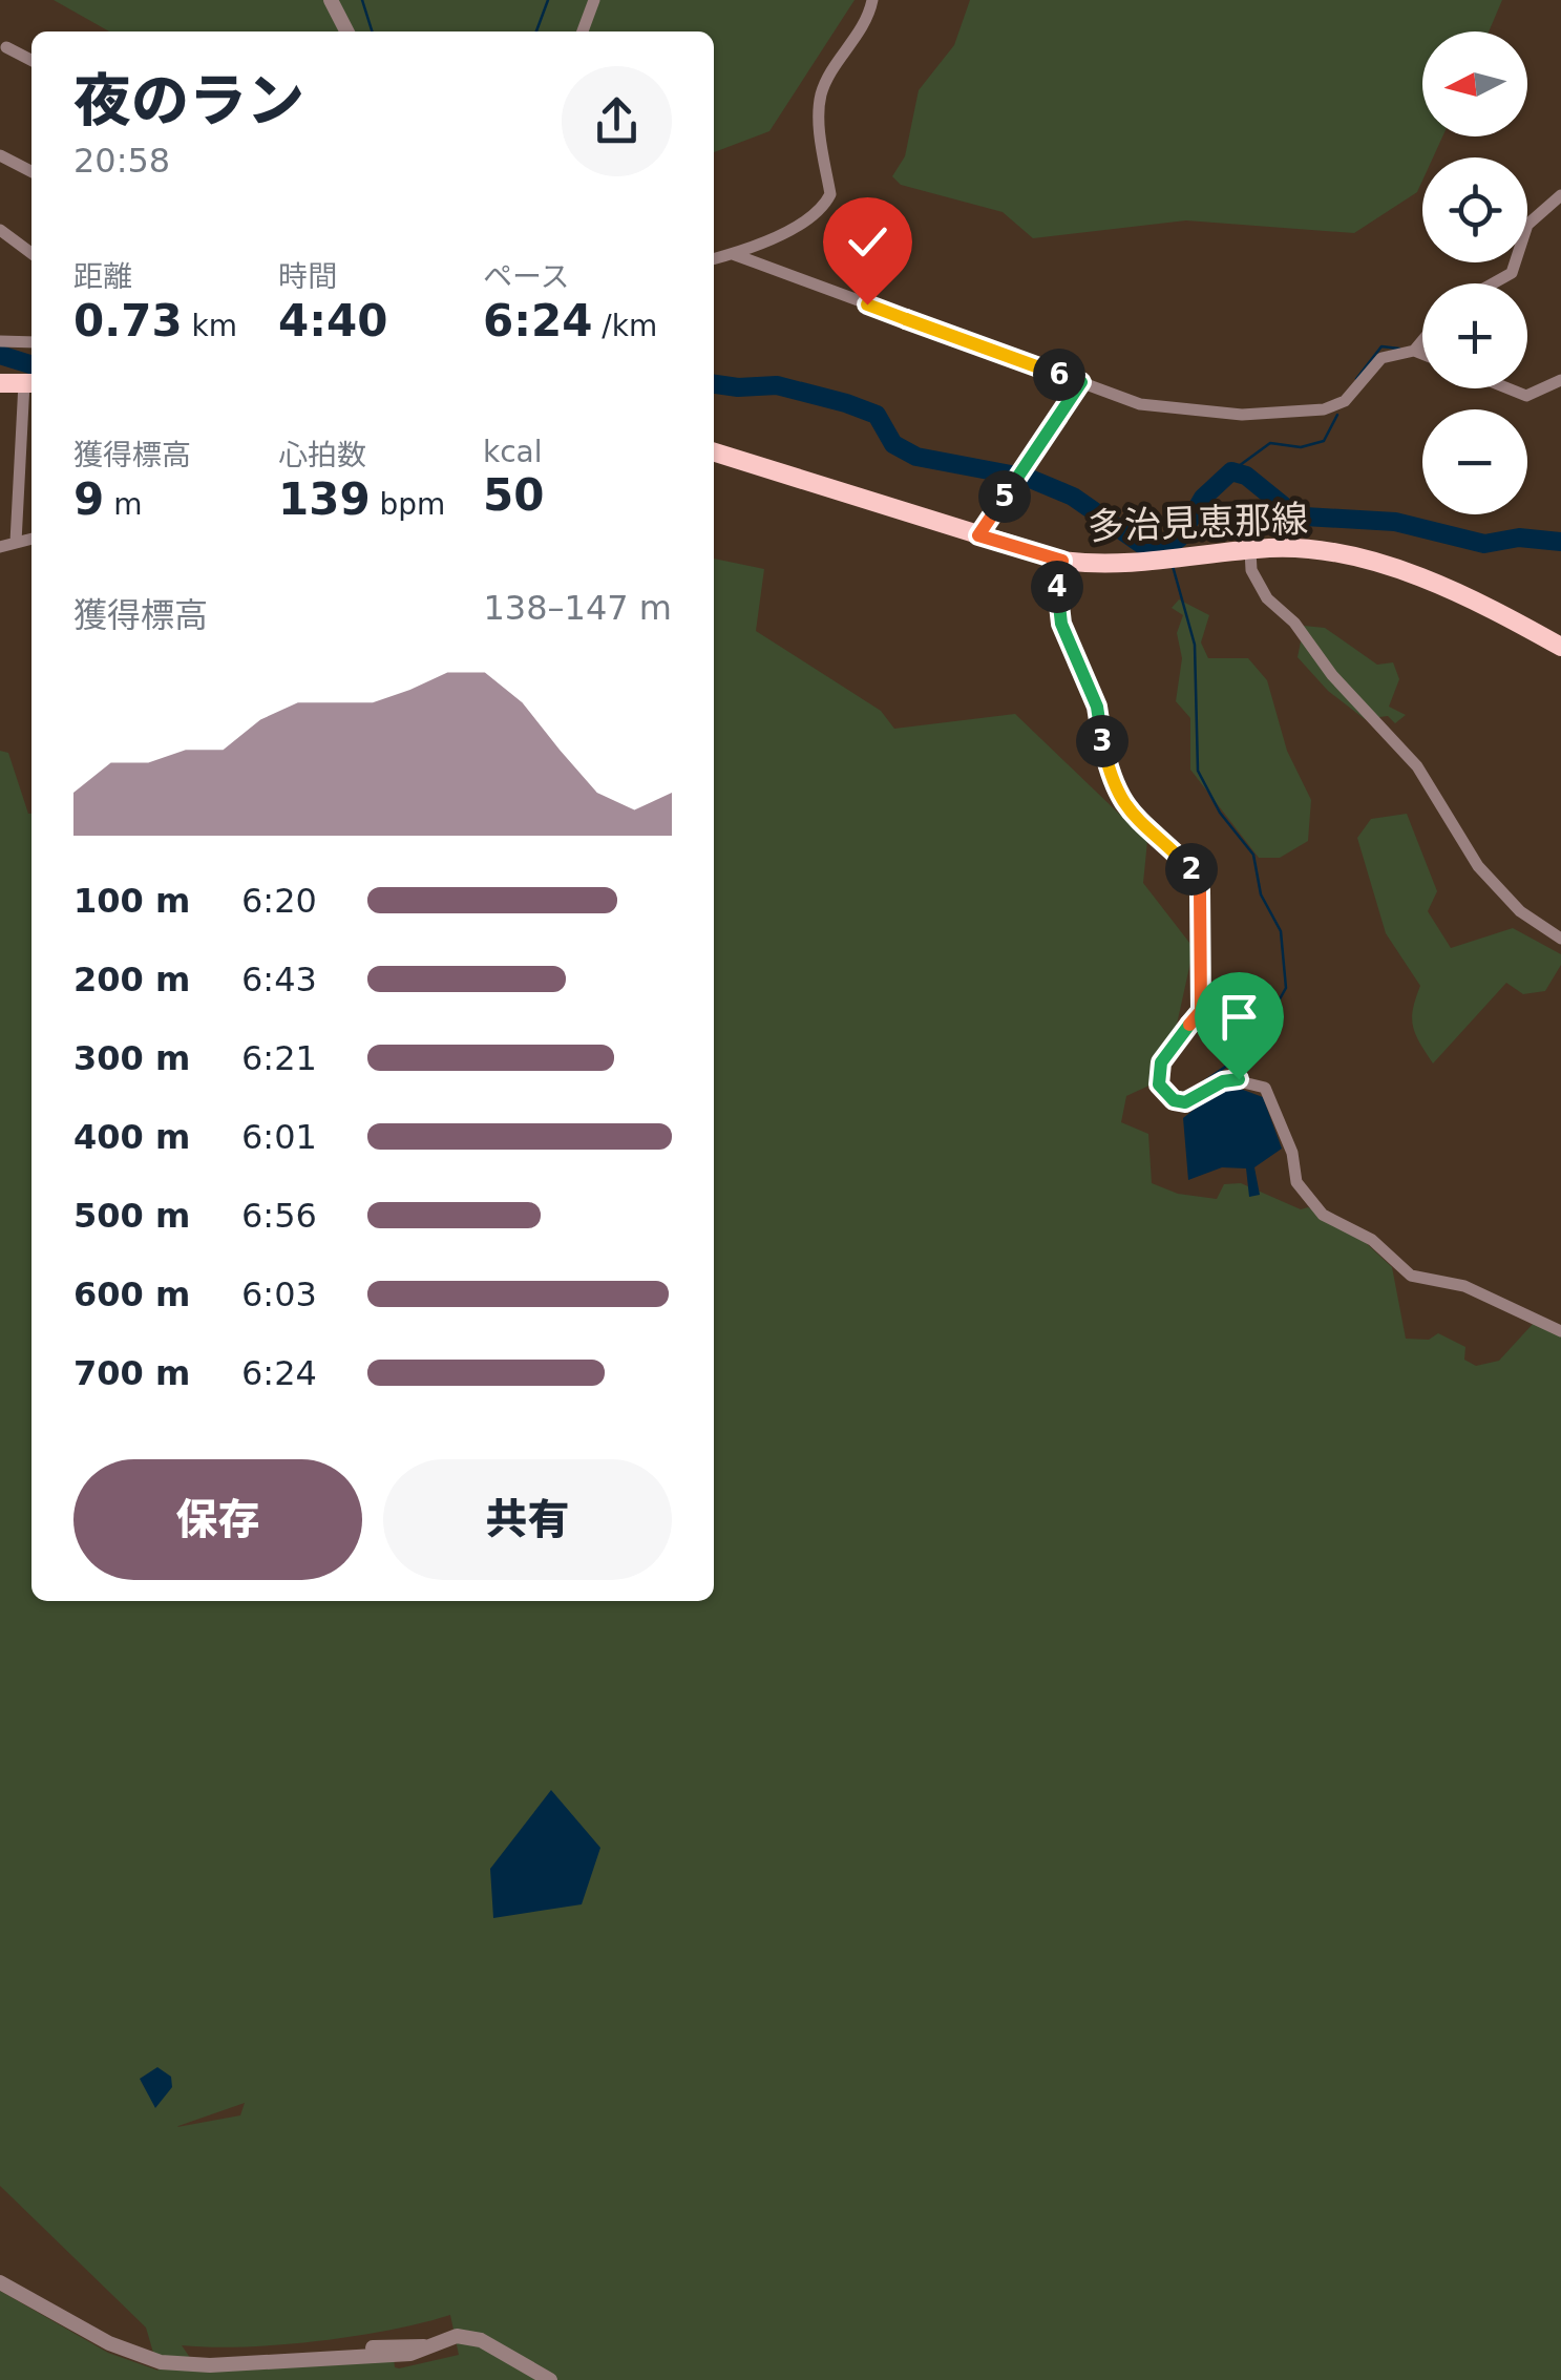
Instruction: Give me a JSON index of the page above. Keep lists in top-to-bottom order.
{
  "streets": {
    "main road": ["多治見恵那線"]
  },
  "north": "left",
  "page": {
    "map_buttons": ["+", "−"],
    "heading": ["夜のラン", "20:58"],
    "stats": [
      ["距離", "0.73 km"],
      ["時間", "4:40"],
      ["ペース", "6:24 /km"],
      ["獲得標高", "9 m"],
      ["心拍数", "139 bpm"],
      ["kcal", "50"]
    ],
    "pins": [
      "6",
      "5",
      "4",
      "3",
      "2"
    ],
    "chart": ["獲得標高", "138–147 m"],
    "list": [
      {
        "name": "100 m",
        "note": "6:20"
      },
      {
        "name": "200 m",
        "note": "6:43"
      },
      {
        "name": "300 m",
        "note": "6:21"
      },
      {
        "name": "400 m",
        "note": "6:01"
      },
      {
        "name": "500 m",
        "note": "6:56"
      },
      {
        "name": "600 m",
        "note": "6:03"
      },
      {
        "name": "700 m",
        "note": "6:24"
      }
    ],
    "buttons": ["保存", "共有"]
  }
}
